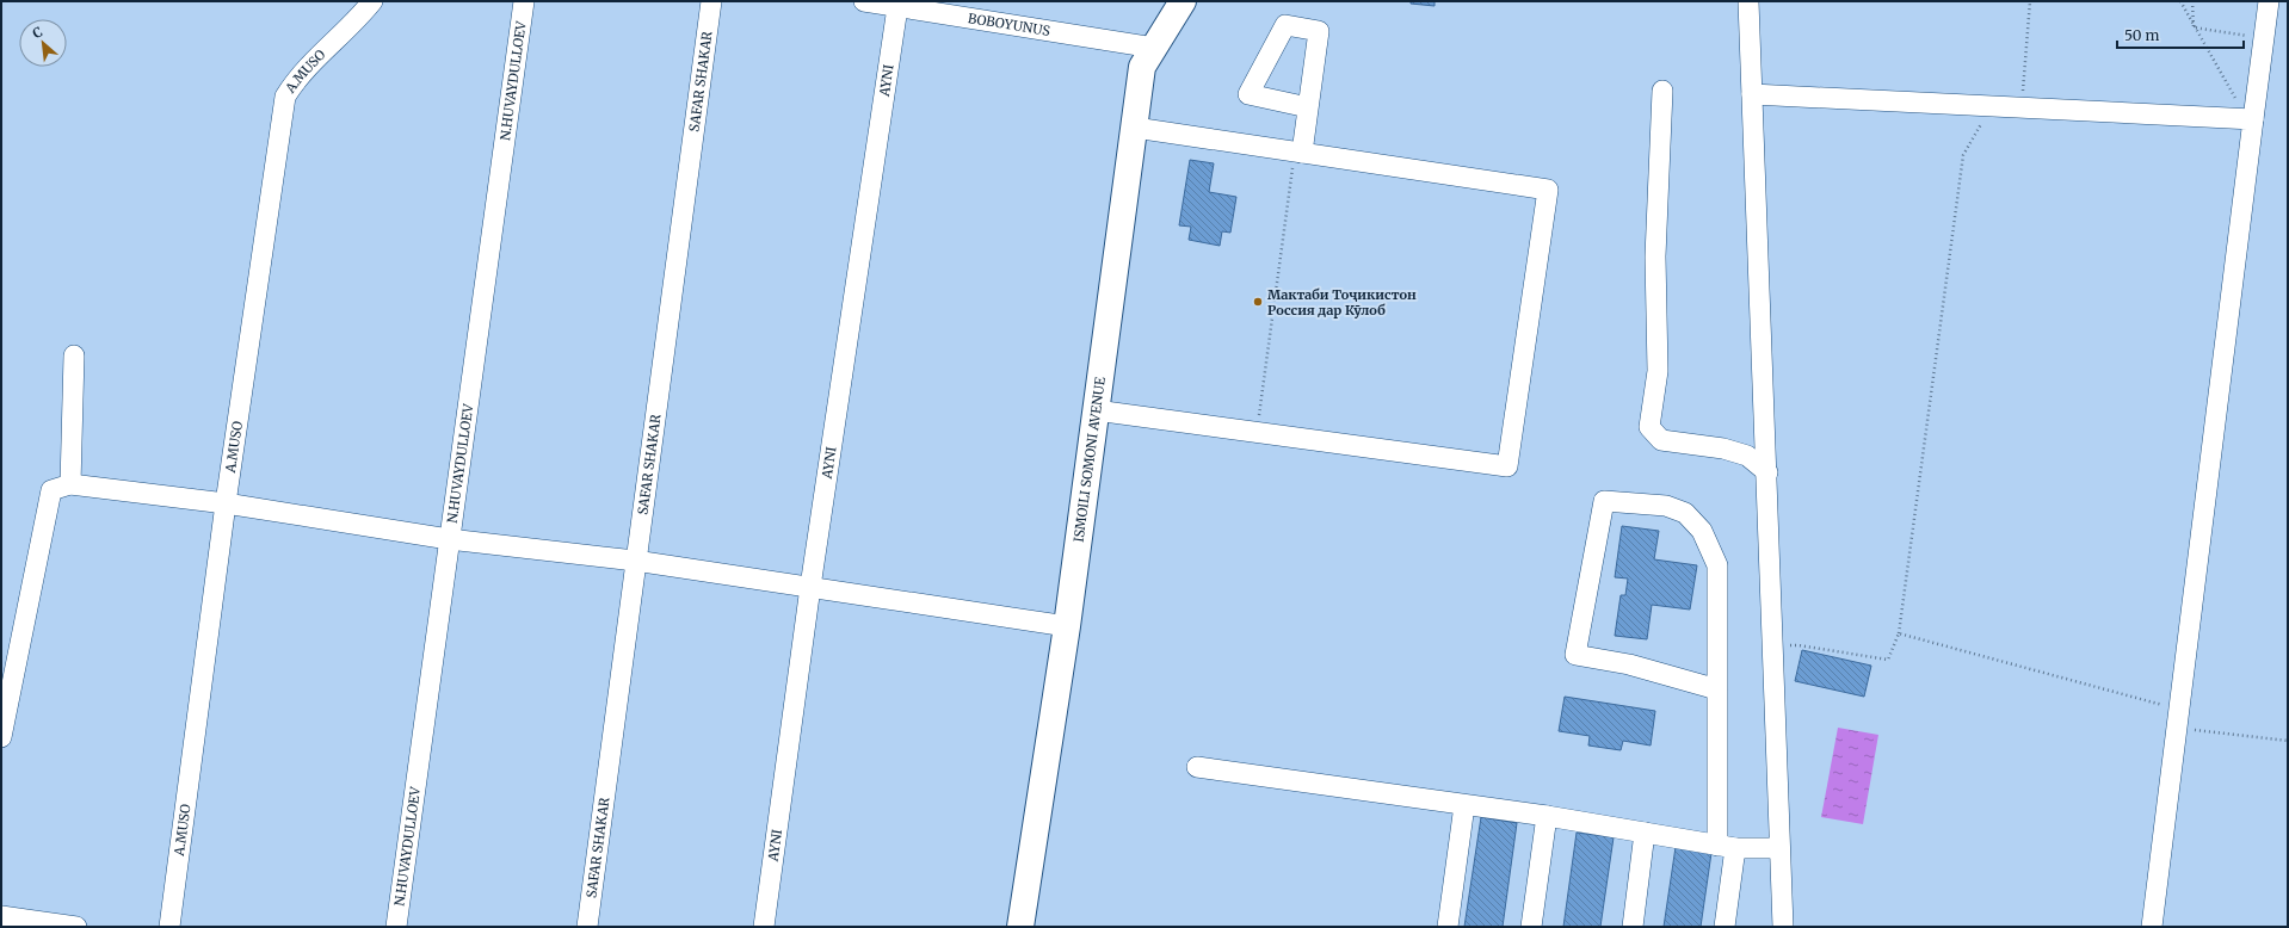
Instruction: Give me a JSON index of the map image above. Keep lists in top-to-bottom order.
{
  "streets": {
    "main road": ["ISMOILI SOMONI AVENUE"],
    "street": [
      "BOBOYUNUS",
      "A.MUSO",
      "N.HUVAYDULLOEV",
      "SAFAR SHAKAR",
      "AYNI"
    ]
  },
  "crossings": [
    ["BOBOYUNUS", "AYNI"],
    ["BOBOYUNUS", "ISMOILI SOMONI AVENUE"]
  ],
  "places": ["Мактаби Тоҷикистон Россия дар Кӯлоб"],
  "scale_bar": "50 m",
  "north": "top left"
}
